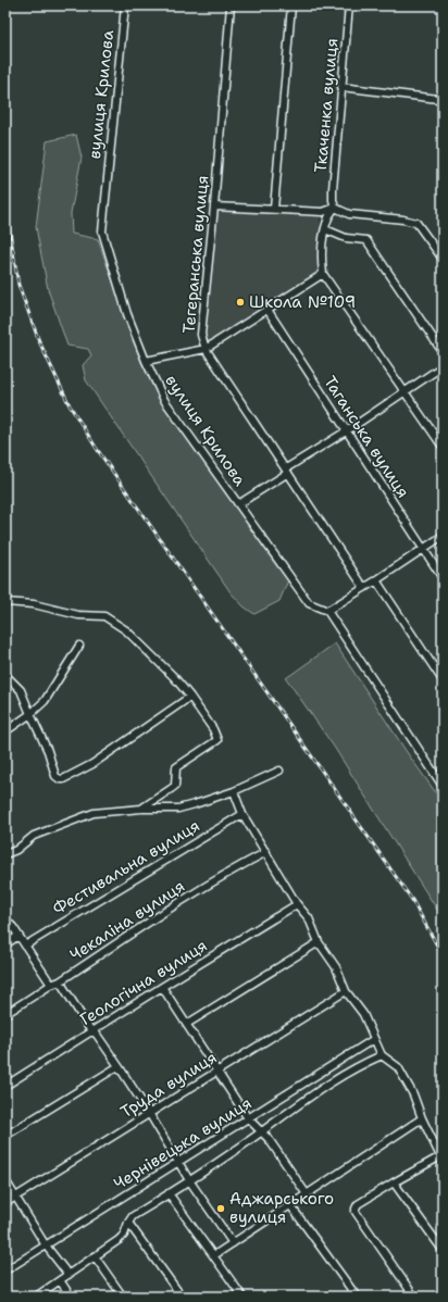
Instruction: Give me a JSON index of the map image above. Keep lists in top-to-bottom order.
{
  "streets": {
    "street": [
      "вулиця Крилова",
      "Ткаченка вулиця",
      "Тегеранська вулиця",
      "Таганська вулиця",
      "Фестивальна вулиця",
      "Чекаліна вулиця",
      "Геологічна вулиця",
      "Труда вулиця",
      "Чернівецька вулиця"
    ]
  },
  "places": ["Школа №109", "Аджарського вулиця"]
}
